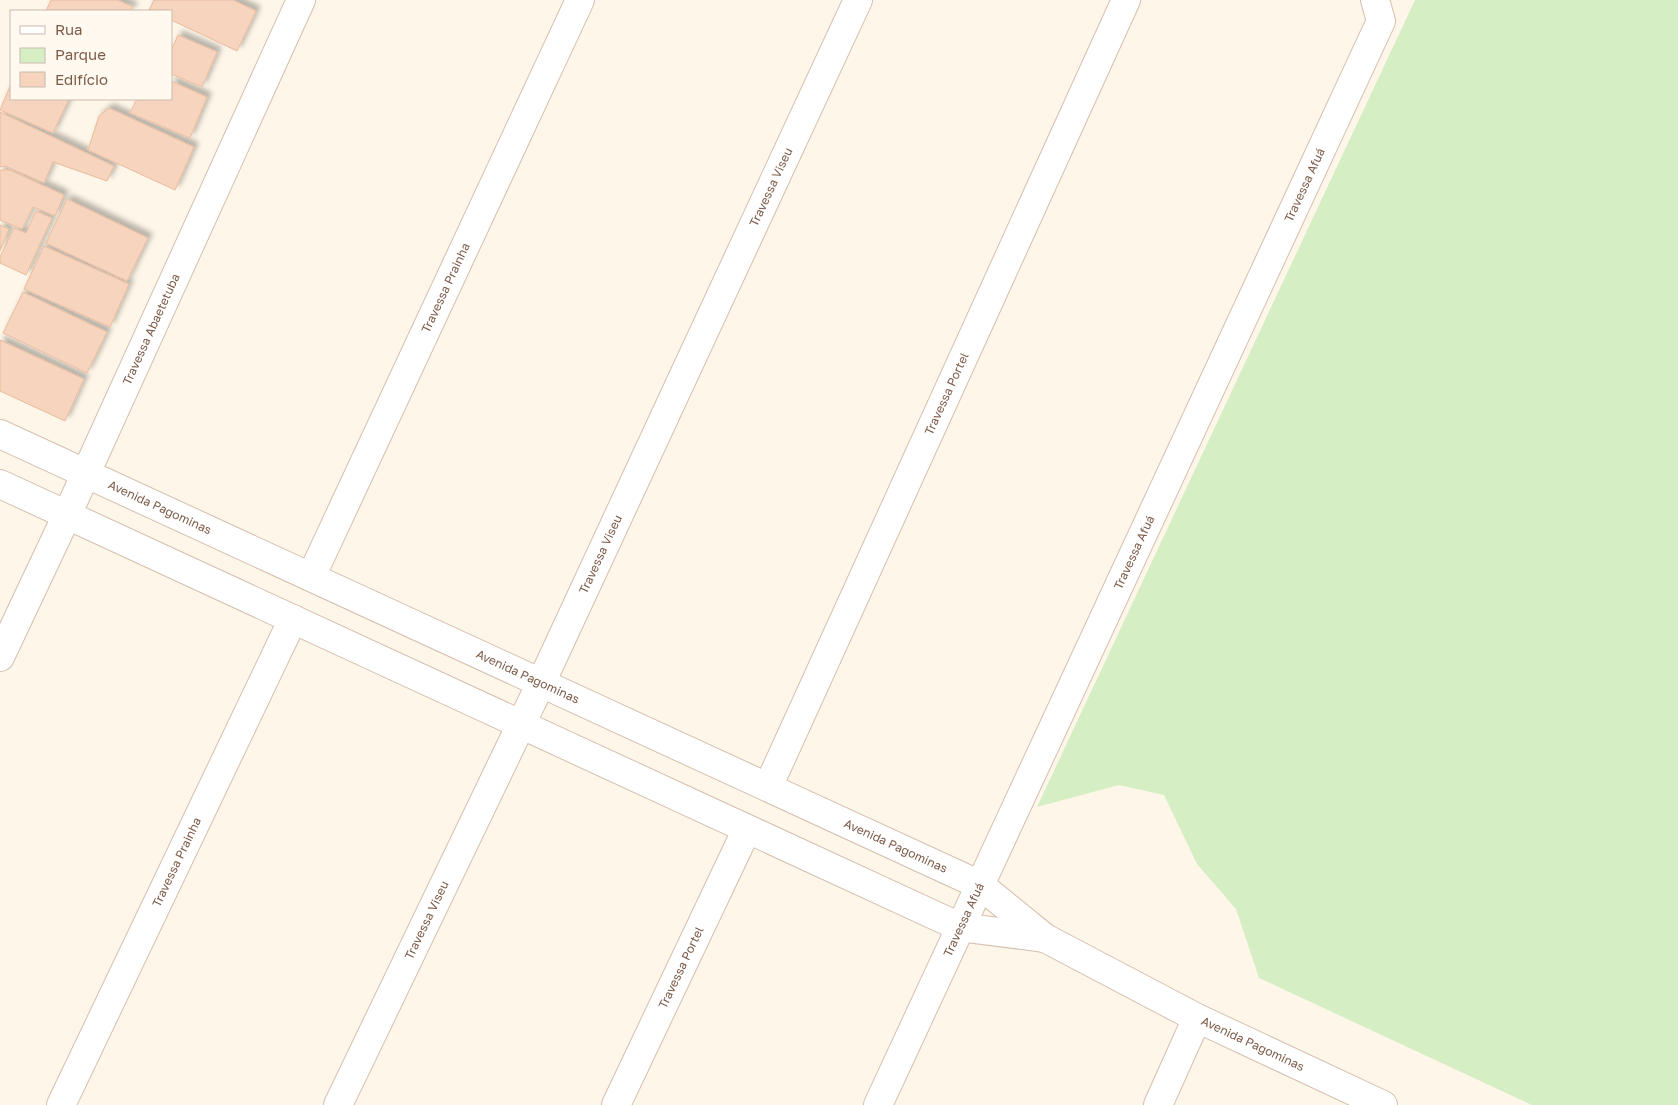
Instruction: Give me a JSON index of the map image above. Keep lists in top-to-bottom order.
{
  "streets": {
    "street": [
      "Travessa Viseu",
      "Travessa Afuá",
      "Travessa Prainha",
      "Travessa Abaetetuba",
      "Travessa Portel",
      "Avenida Pagominas"
    ]
  },
  "crossings": [
    ["Travessa Viseu", "Avenida Pagominas"],
    ["Travessa Afuá", "Avenida Pagominas"],
    ["Travessa Prainha", "Avenida Pagominas"],
    ["Travessa Abaetetuba", "Avenida Pagominas"],
    ["Travessa Portel", "Avenida Pagominas"]
  ],
  "legend": ["Rua", "Parque", "Edifício"]
}
